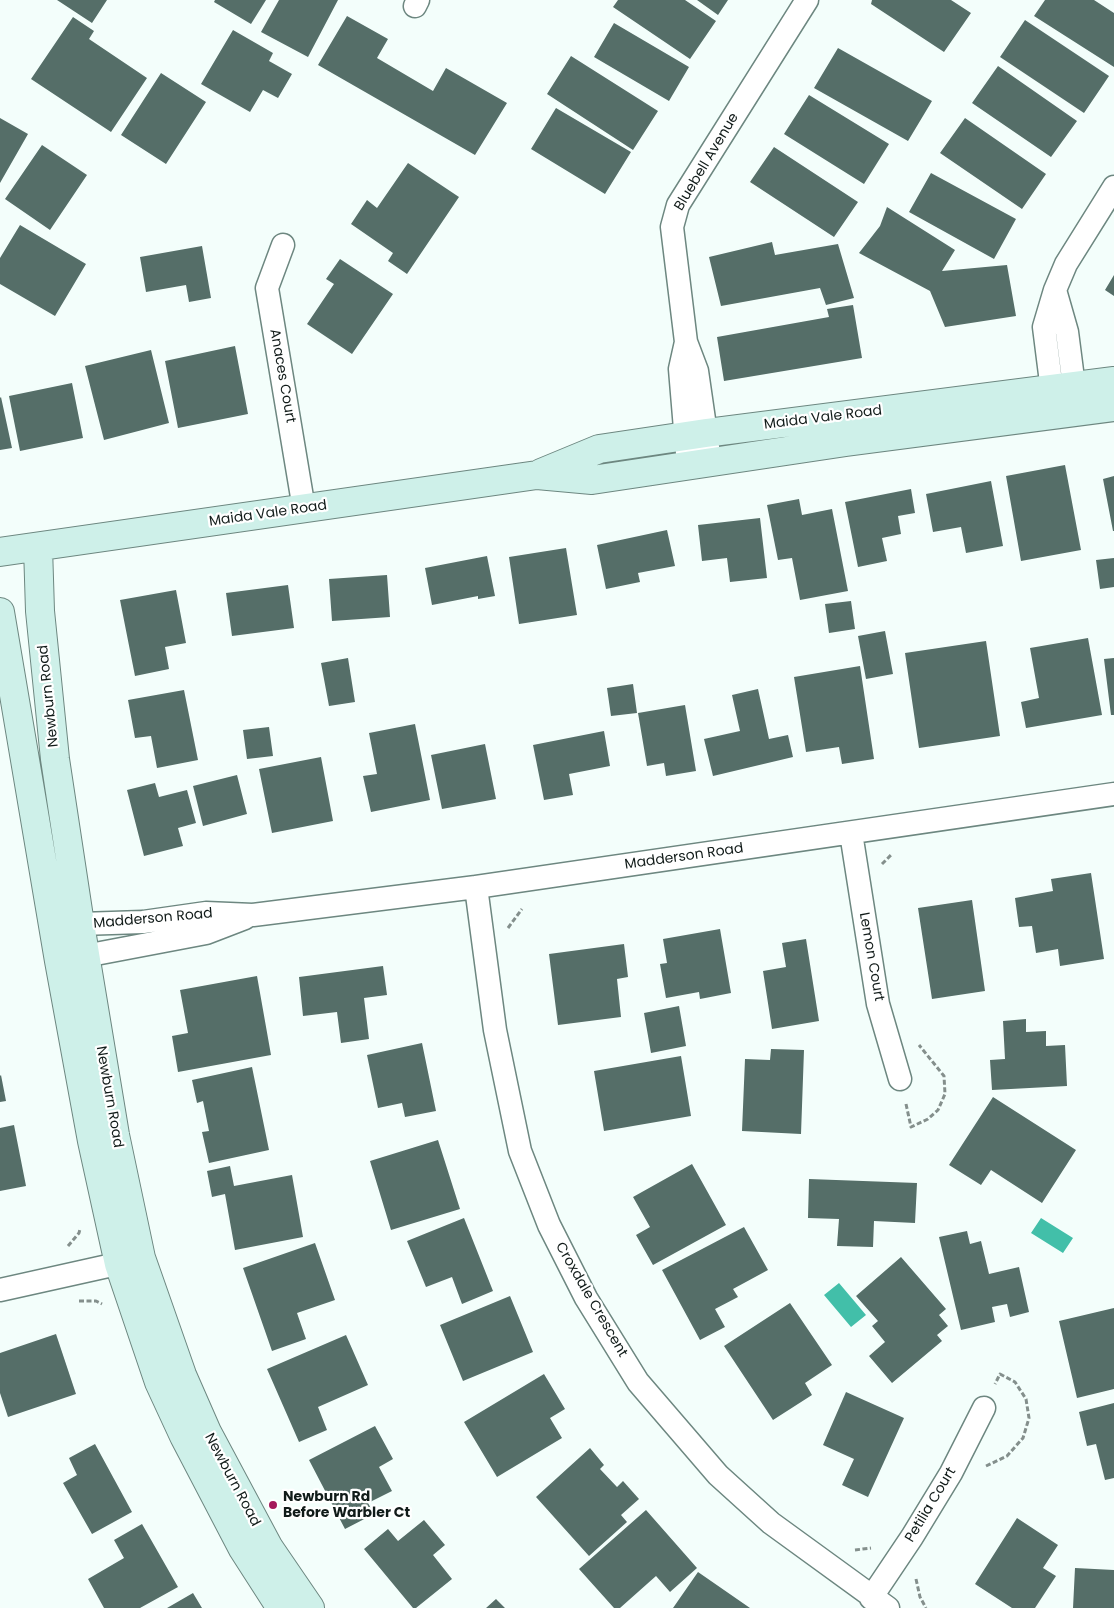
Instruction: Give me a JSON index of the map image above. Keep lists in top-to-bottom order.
{
  "streets": {
    "street": [
      "Bluebell Avenue",
      "Anaces Court",
      "Maida Vale Road",
      "Newburn Road",
      "Madderson Road",
      "Lemon Court",
      "Croxdale Crescent",
      "Petilia Court"
    ]
  },
  "crossings": [
    ["Bluebell Avenue", "Maida Vale Road"],
    ["Anaces Court", "Maida Vale Road"],
    ["Maida Vale Road", "Newburn Road"],
    ["Newburn Road", "Madderson Road"],
    ["Madderson Road", "Lemon Court"],
    ["Madderson Road", "Croxdale Crescent"],
    ["Croxdale Crescent", "Petilia Court"]
  ],
  "places": ["Newburn Rd Before Warbler Ct"]
}
